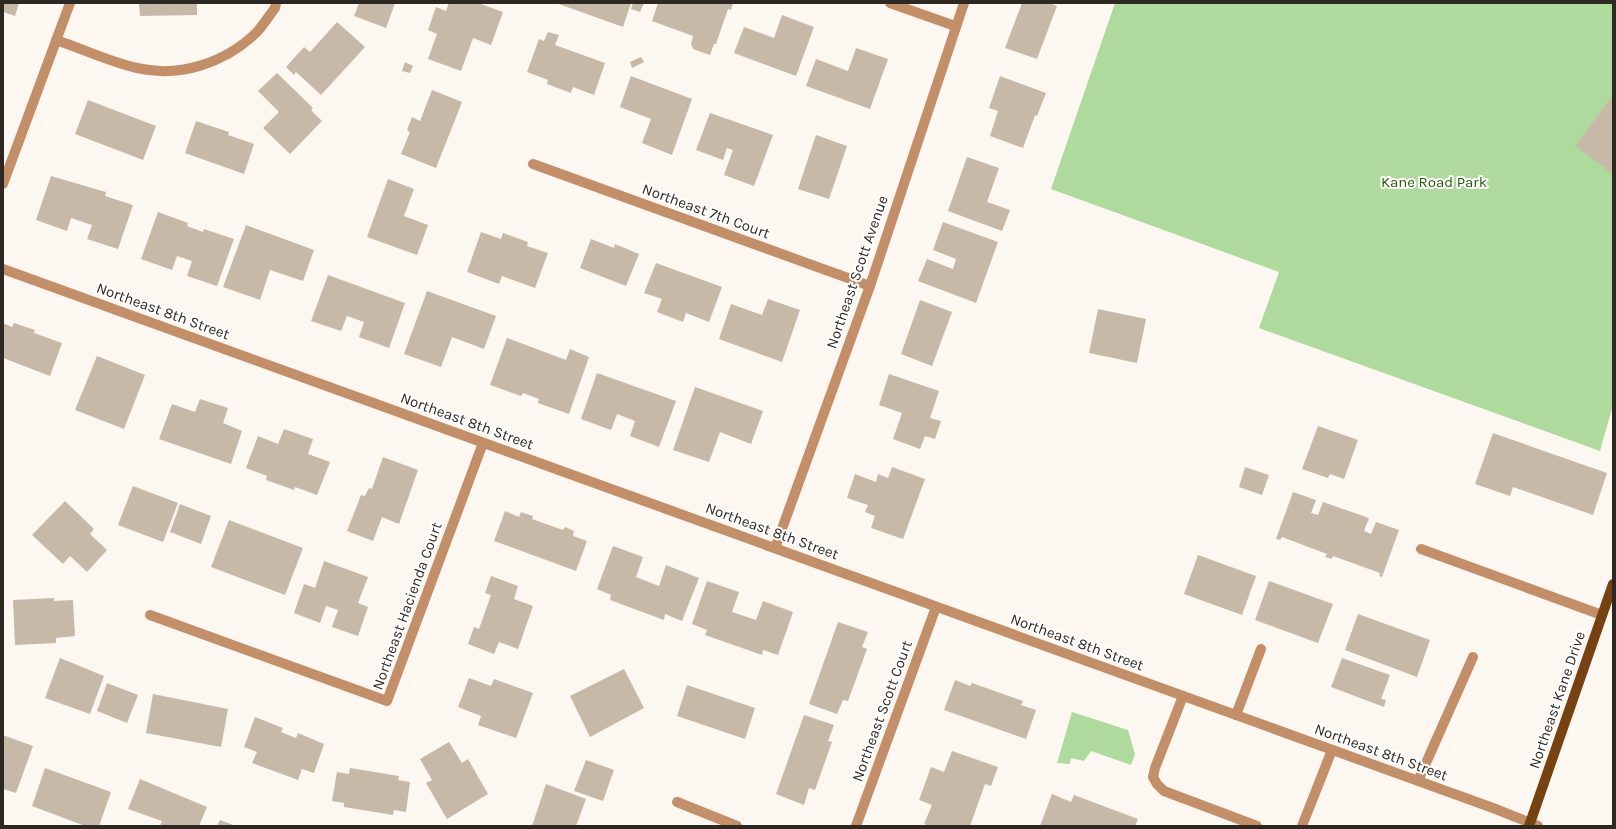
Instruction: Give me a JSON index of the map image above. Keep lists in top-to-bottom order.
{
  "streets": {
    "main road": ["Northeast Kane Drive"],
    "street": [
      "Northeast 7th Court",
      "Northeast Scott Avenue",
      "Northeast 8th Street",
      "Northeast Hacienda Court",
      "Northeast Scott Court"
    ]
  },
  "crossings": [
    ["Northeast 7th Court", "Northeast Scott Avenue"],
    ["Northeast Scott Avenue", "Northeast 8th Street"],
    ["Northeast 8th Street", "Northeast Hacienda Court"],
    ["Northeast 8th Street", "Northeast Kane Drive"],
    ["Northeast 8th Street", "Northeast Scott Court"]
  ],
  "parks": ["Kane Road Park"]
}
